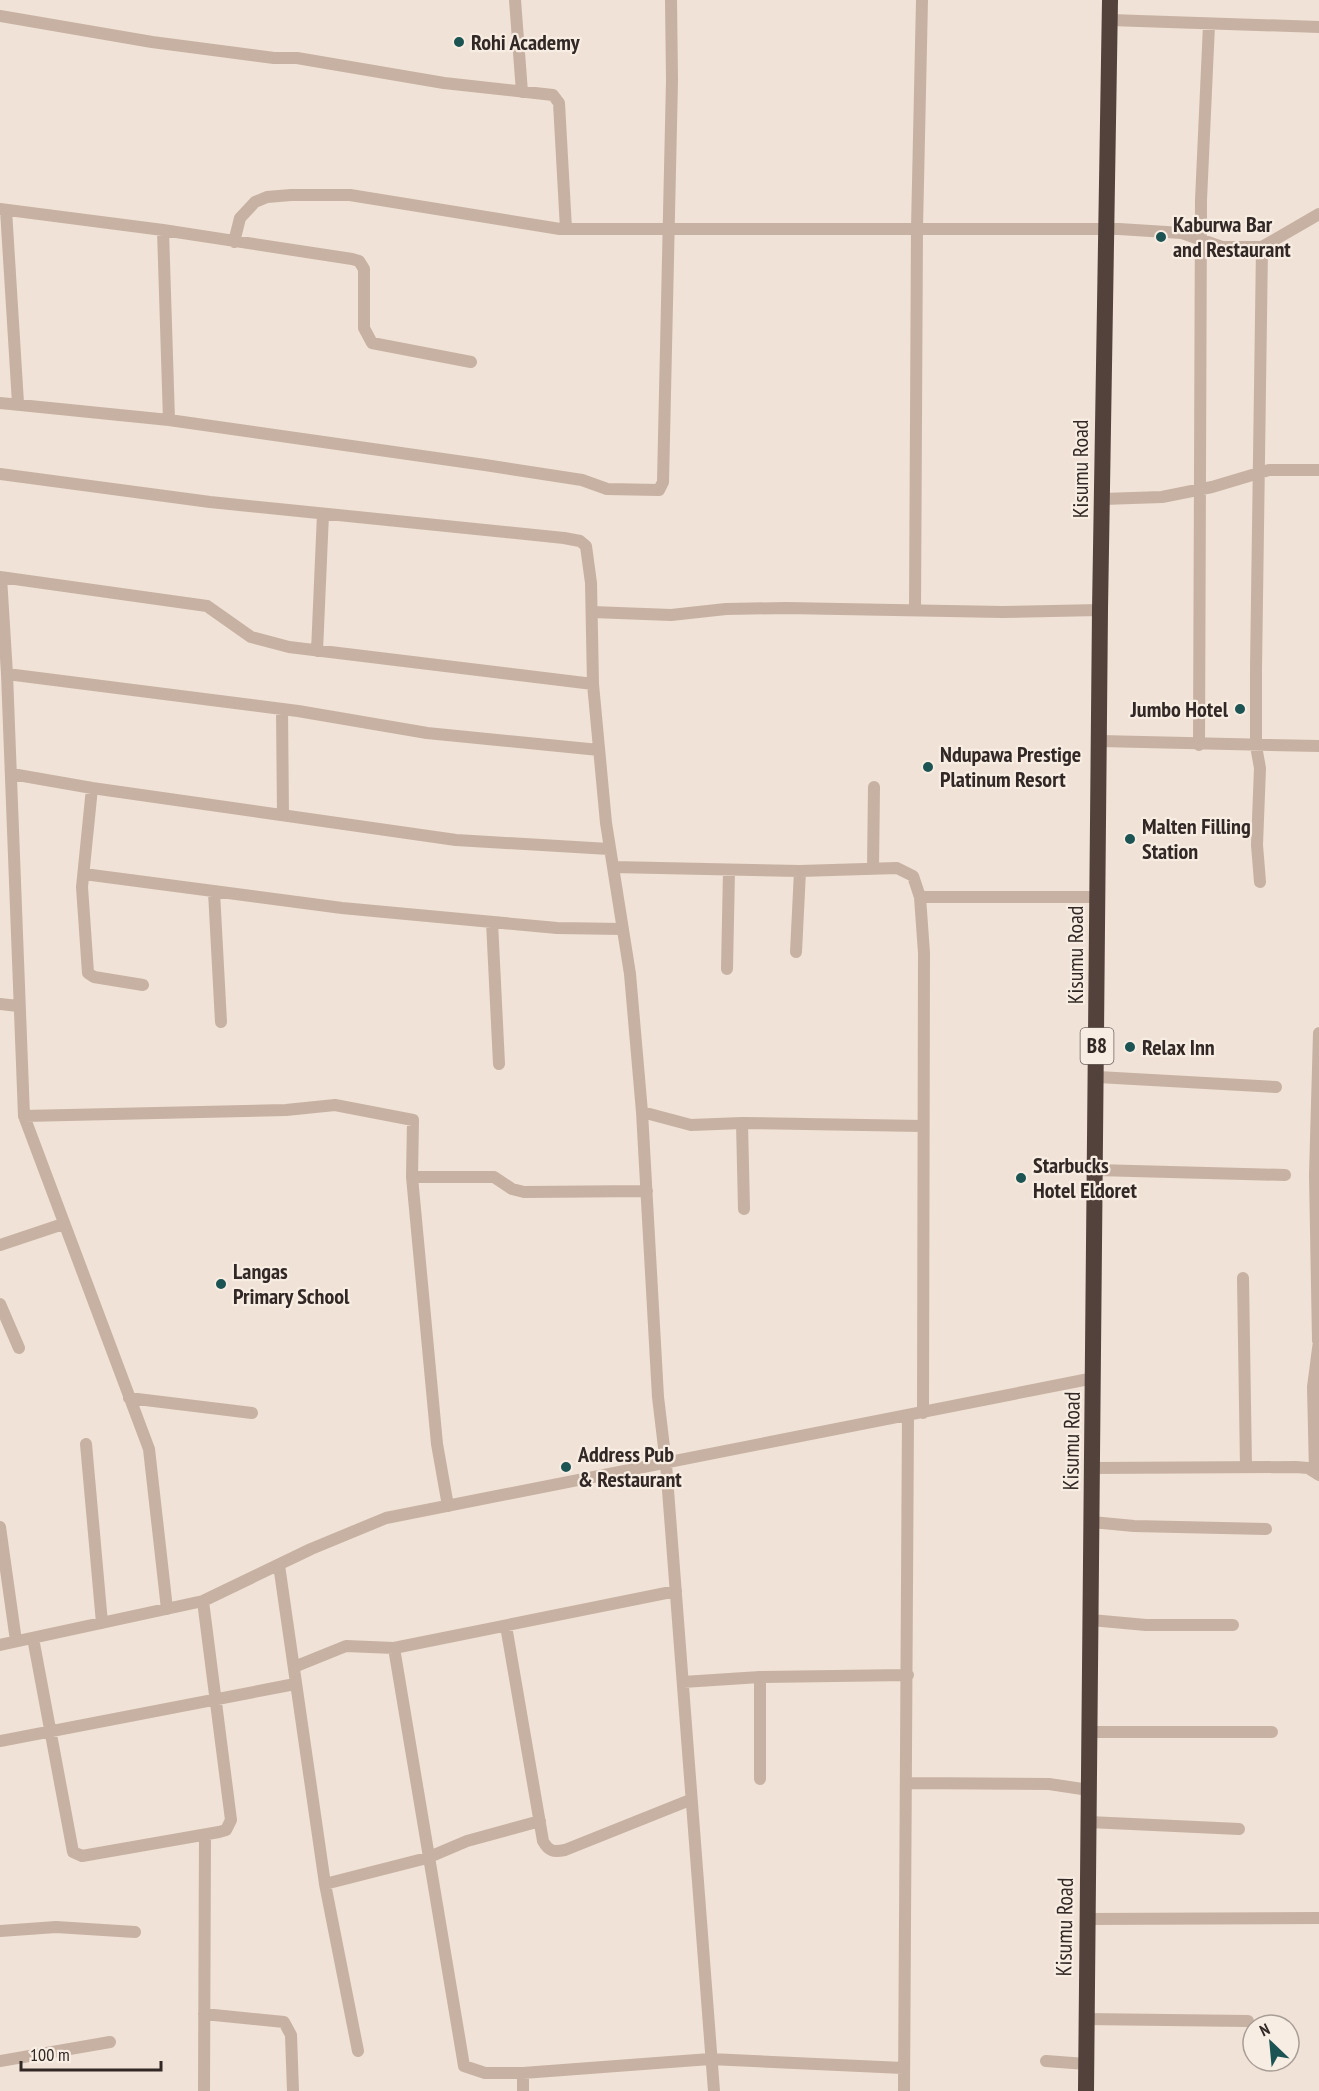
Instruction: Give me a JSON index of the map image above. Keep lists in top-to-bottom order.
{
  "streets": {
    "highway": ["Kisumu Road", "B8"]
  },
  "places": [
    "Rohi Academy",
    "Kaburwa Bar and Restaurant",
    "Jumbo Hotel",
    "Ndupawa Prestige Platinum Resort",
    "Malten Filling Station",
    "Relax Inn",
    "Starbucks Hotel Eldoret",
    "Langas Primary School",
    "Address Pub & Restaurant"
  ],
  "scale_bar": "100 m",
  "north": "top left"
}
